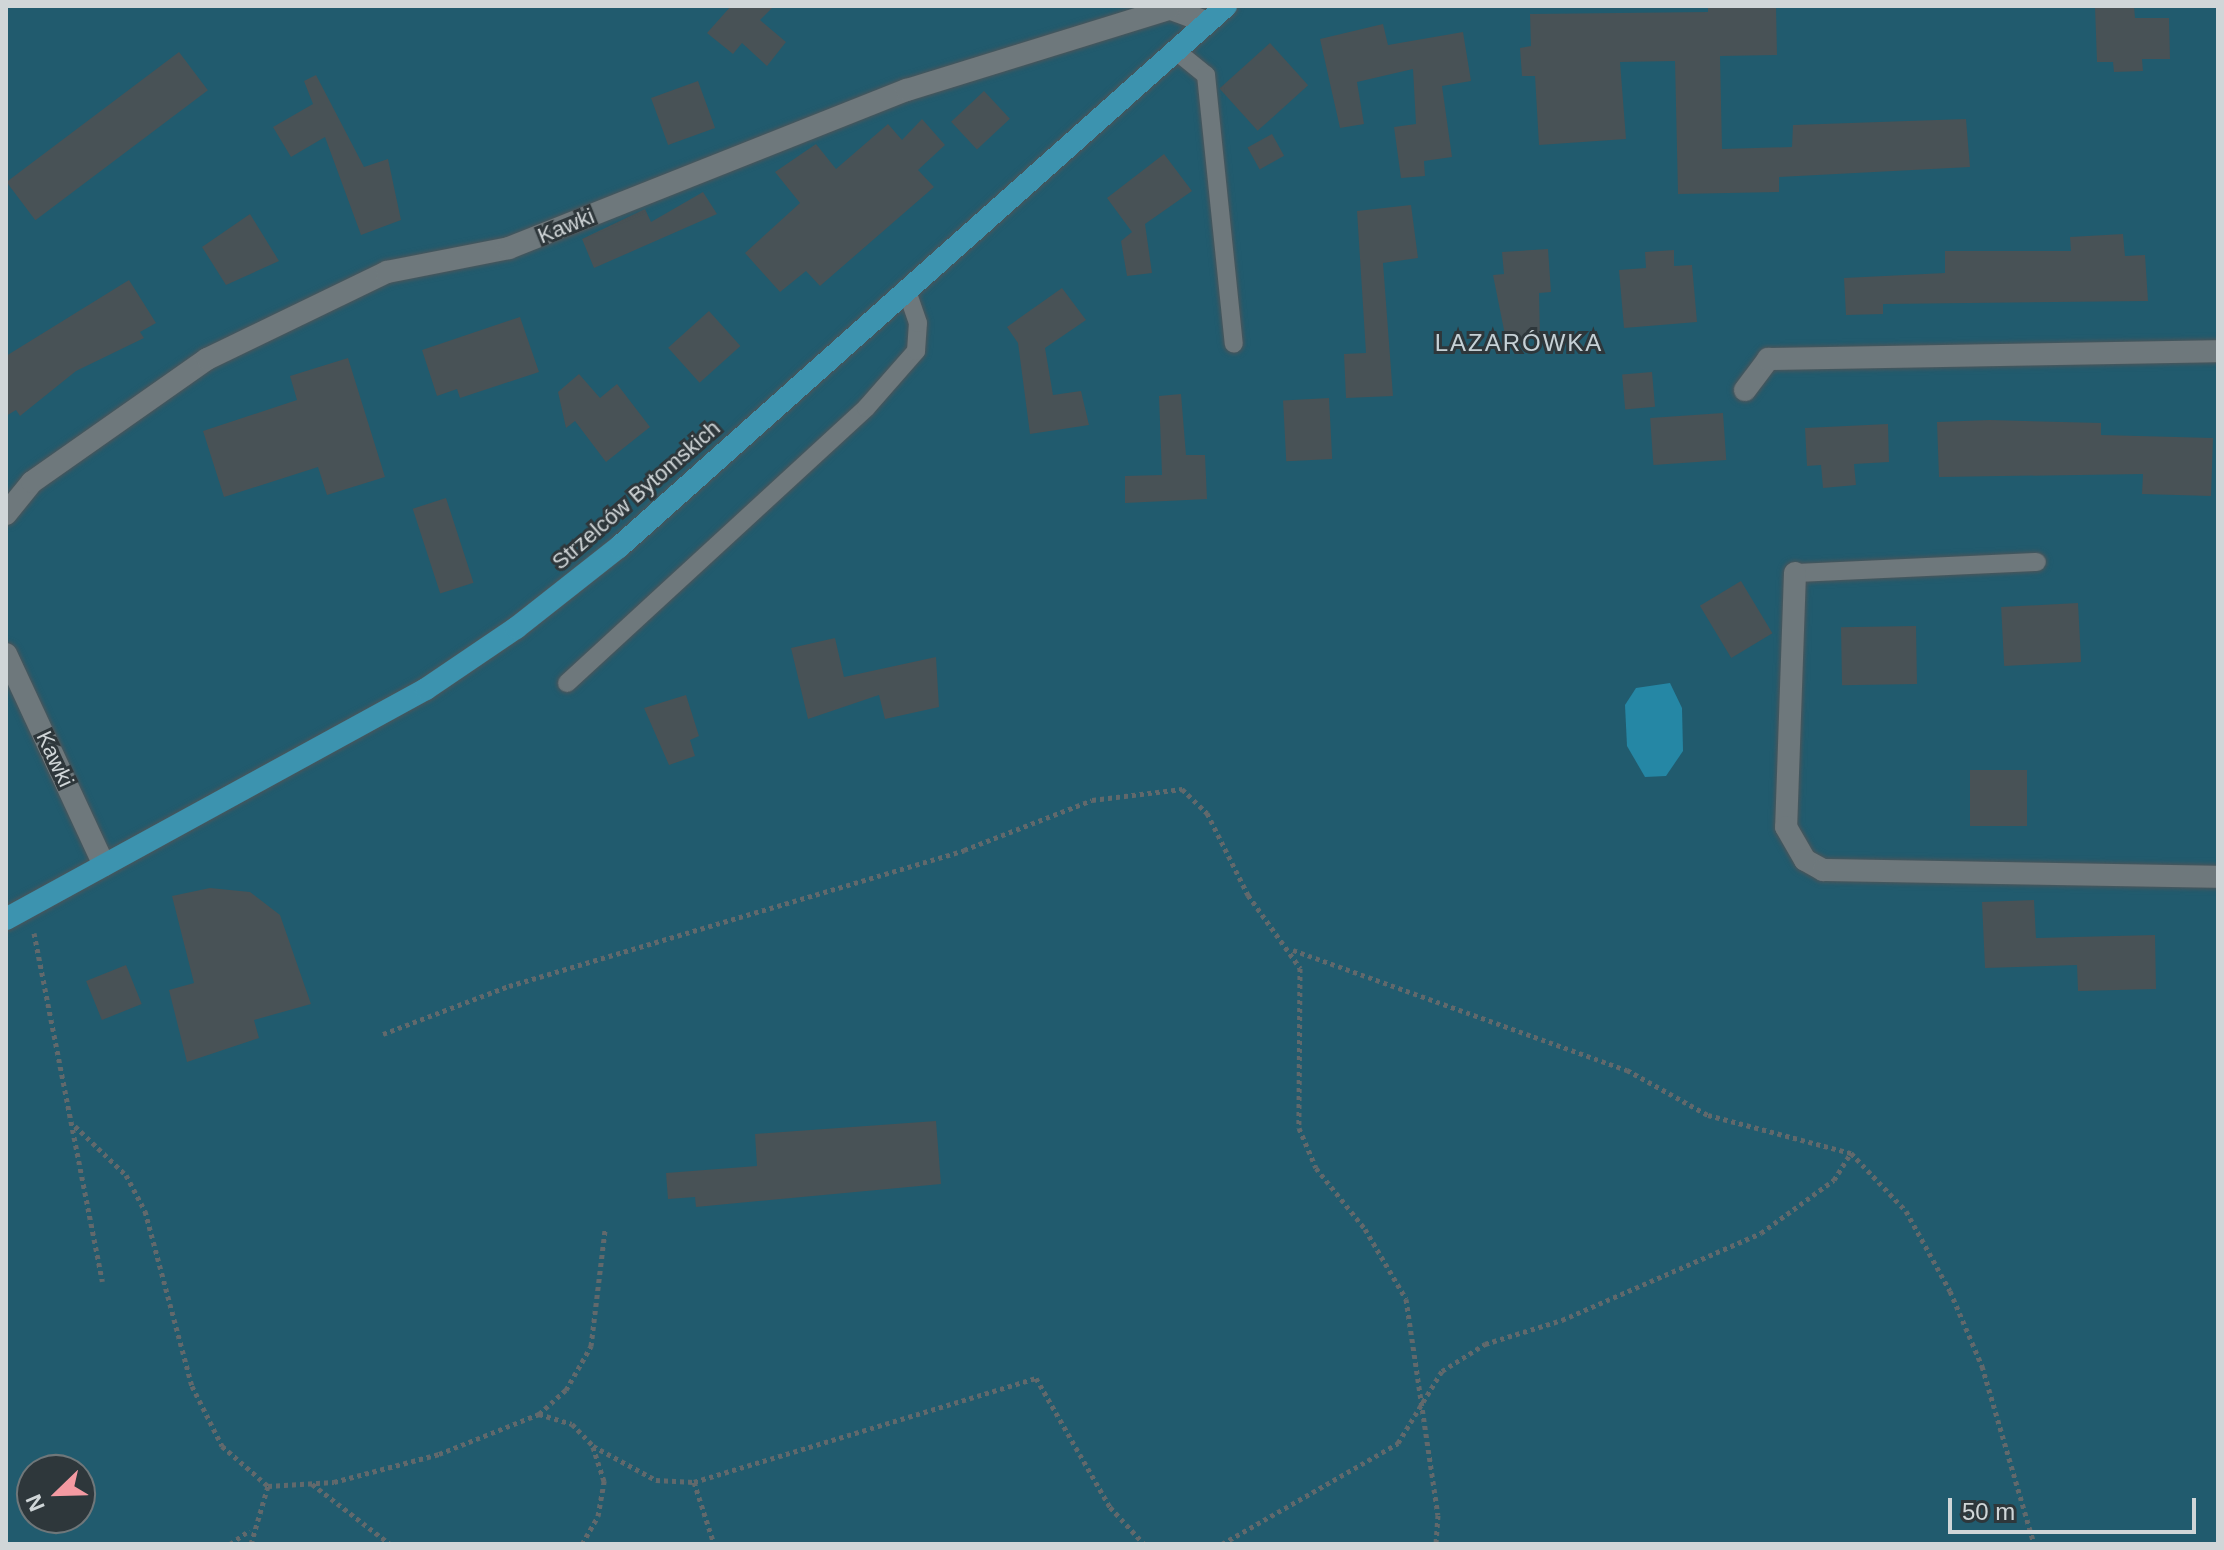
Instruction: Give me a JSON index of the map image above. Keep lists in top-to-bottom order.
{
  "streets": {
    "highway": ["Strzelców Bytomskich"],
    "street": ["Kawki"]
  },
  "crossings": [
    ["Kawki", "Strzelców Bytomskich"]
  ],
  "districts": ["LAZARÓWKA"],
  "scale_bar": "50 m",
  "north": "bottom left"
}
